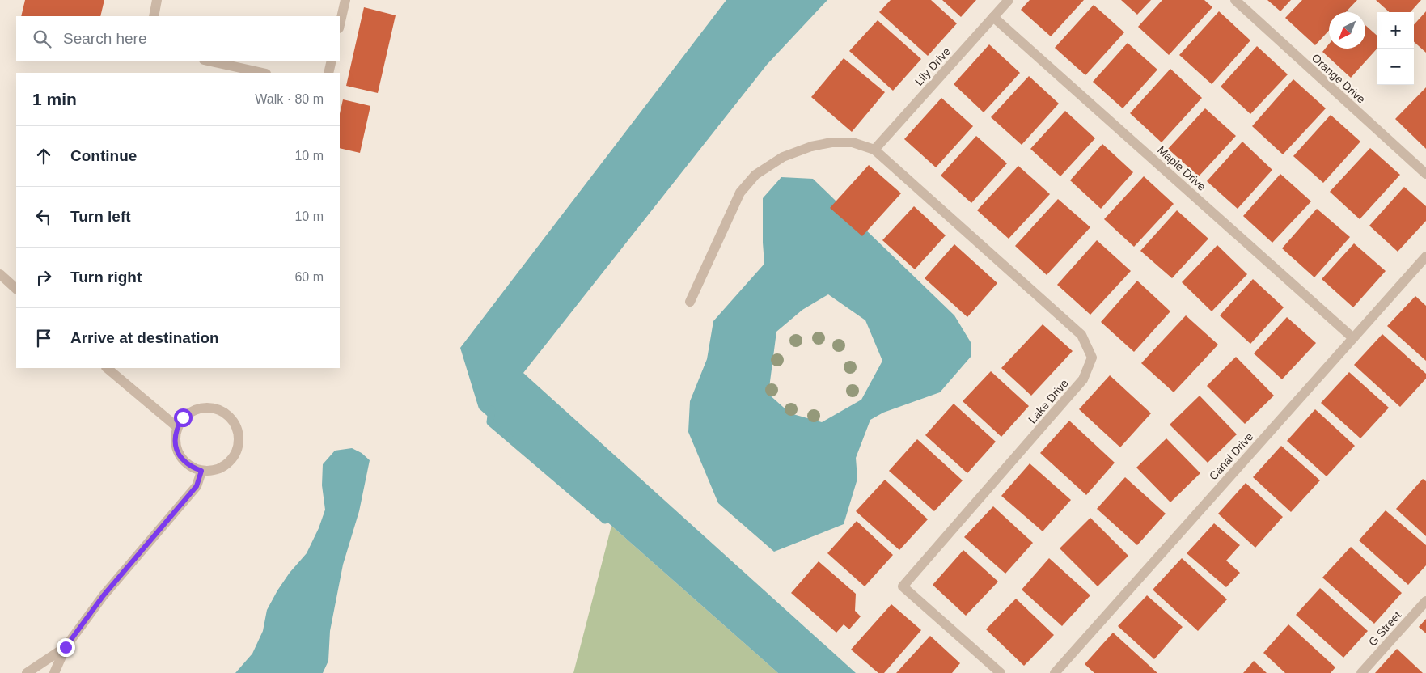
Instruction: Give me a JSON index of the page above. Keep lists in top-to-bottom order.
{
  "streets": {
    "street": [
      "Lily Drive",
      "Orange Drive",
      "Maple Drive",
      "Lake Drive",
      "Canal Drive",
      "G Street"
    ]
  },
  "crossings": [
    ["Lily Drive", "Maple Drive"],
    ["Lily Drive", "Lake Drive"],
    ["Maple Drive", "Canal Drive"]
  ],
  "north": "bottom left",
  "page": {
    "map_buttons": ["+", "−"],
    "search": "Search here",
    "heading": ["1 min", "Walk · 80 m"],
    "list": [
      ["Continue", "10 m"],
      ["Turn left", "10 m"],
      ["Turn right", "60 m"],
      "Arrive at destination"
    ]
  }
}
